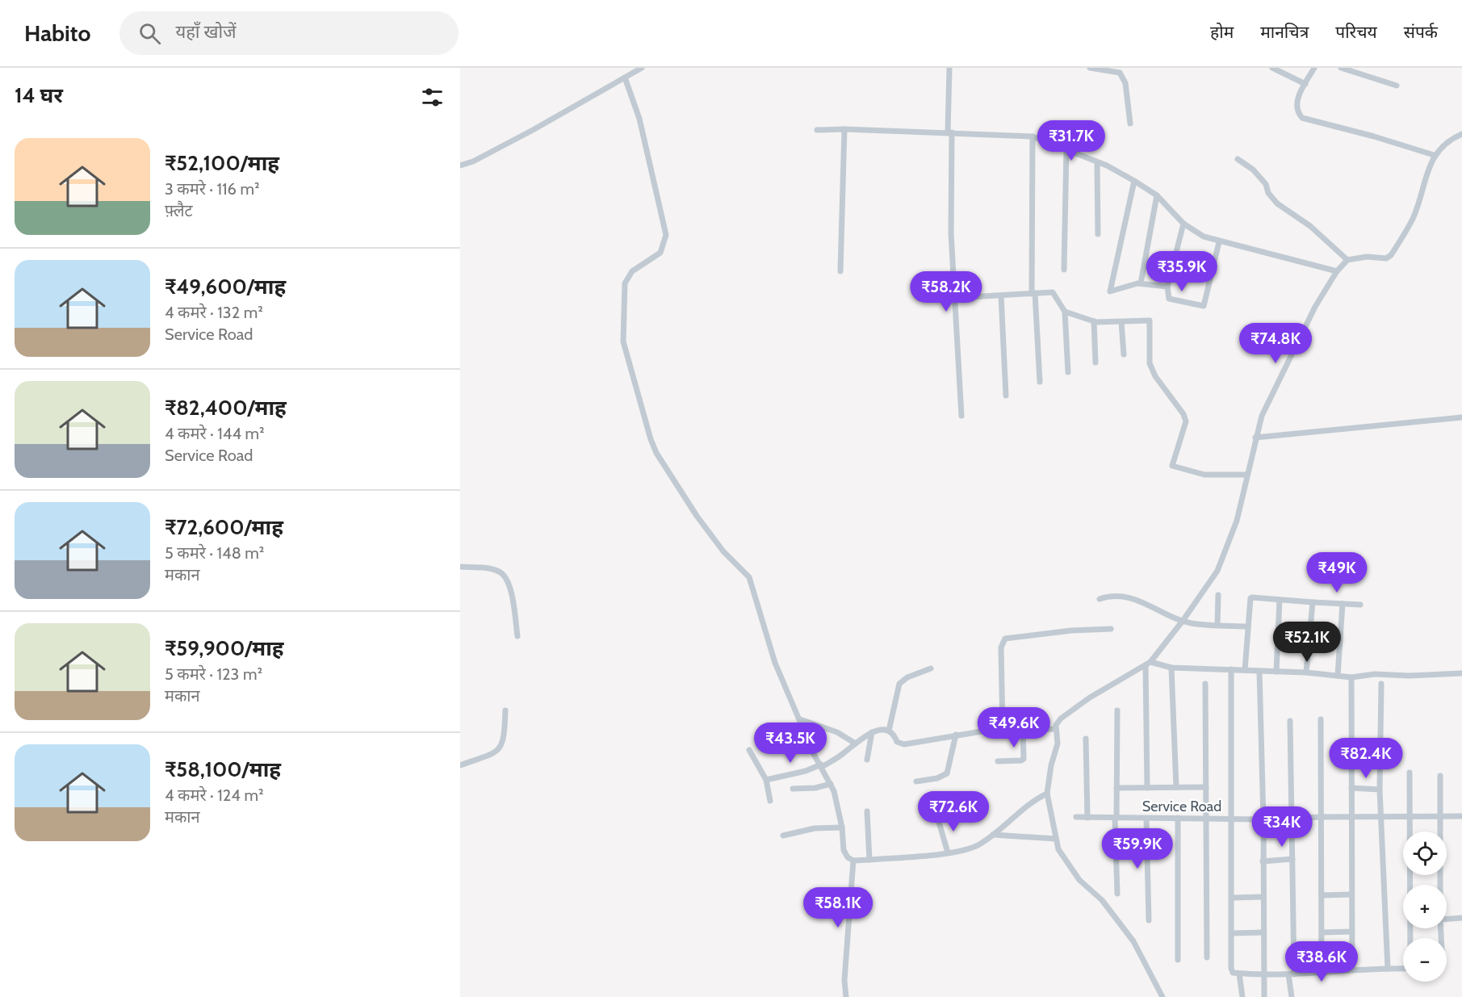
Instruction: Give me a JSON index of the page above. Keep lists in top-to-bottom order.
{
  "streets": {
    "street": ["Service Road"]
  },
  "page": {
    "header": "Habito",
    "search": "यहाँ खोजें",
    "nav": [
      "होम",
      "मानचित्र",
      "परिचय",
      "संपर्क"
    ],
    "heading": "14 घर",
    "price": [
      "₹31.7K",
      "₹35.9K",
      "₹58.2K",
      "₹74.8K",
      "₹49K",
      "₹52.1K",
      "₹49.6K",
      "₹43.5K",
      "₹82.4K",
      "₹72.6K",
      "₹34K",
      "₹59.9K",
      "₹58.1K",
      "₹38.6K"
    ],
    "list": [
      {
        "name": "₹52,100/माह",
        "note": "3 कमरे · 116 m² · फ़्लैट"
      },
      {
        "name": "₹49,600/माह",
        "note": "4 कमरे · 132 m² · Service Road"
      },
      {
        "name": "₹82,400/माह",
        "note": "4 कमरे · 144 m² · Service Road"
      },
      {
        "name": "₹72,600/माह",
        "note": "5 कमरे · 148 m² · मकान"
      },
      {
        "name": "₹59,900/माह",
        "note": "5 कमरे · 123 m² · मकान"
      },
      {
        "name": "₹58,100/माह",
        "note": "4 कमरे · 124 m² · मकान"
      }
    ],
    "map_buttons": ["+", "−"]
  }
}
